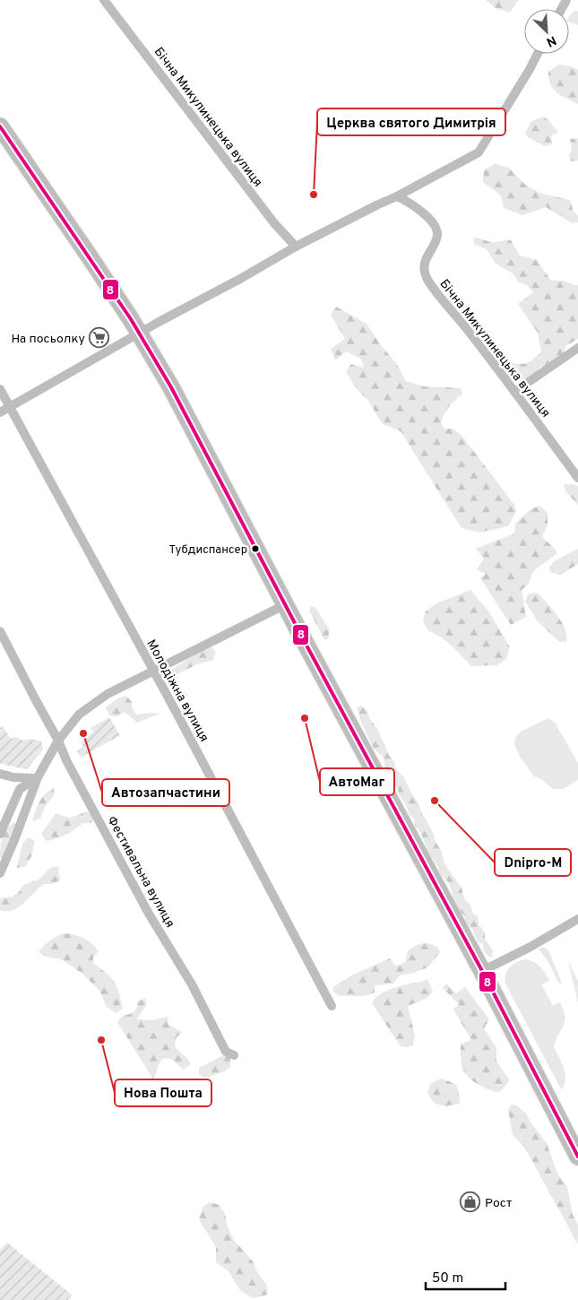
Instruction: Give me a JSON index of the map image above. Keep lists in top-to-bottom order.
{
  "streets": {
    "street": ["Бічна Микулинецька вулиця", "Молодіжна вулиця", "Фестивальна вулиця"]
  },
  "places": {
    "other": [
      "Церква святого Димитрія",
      "Тубдиспансер",
      "АвтоМаг",
      "Автозапчастини",
      "Dnipro-M",
      "Нова Пошта"
    ],
    "supermarket": ["На посьолку"],
    "shop": ["Рост"]
  },
  "lines": ["transit line 8"],
  "scale_bar": "50 m",
  "north": "bottom right"
}
